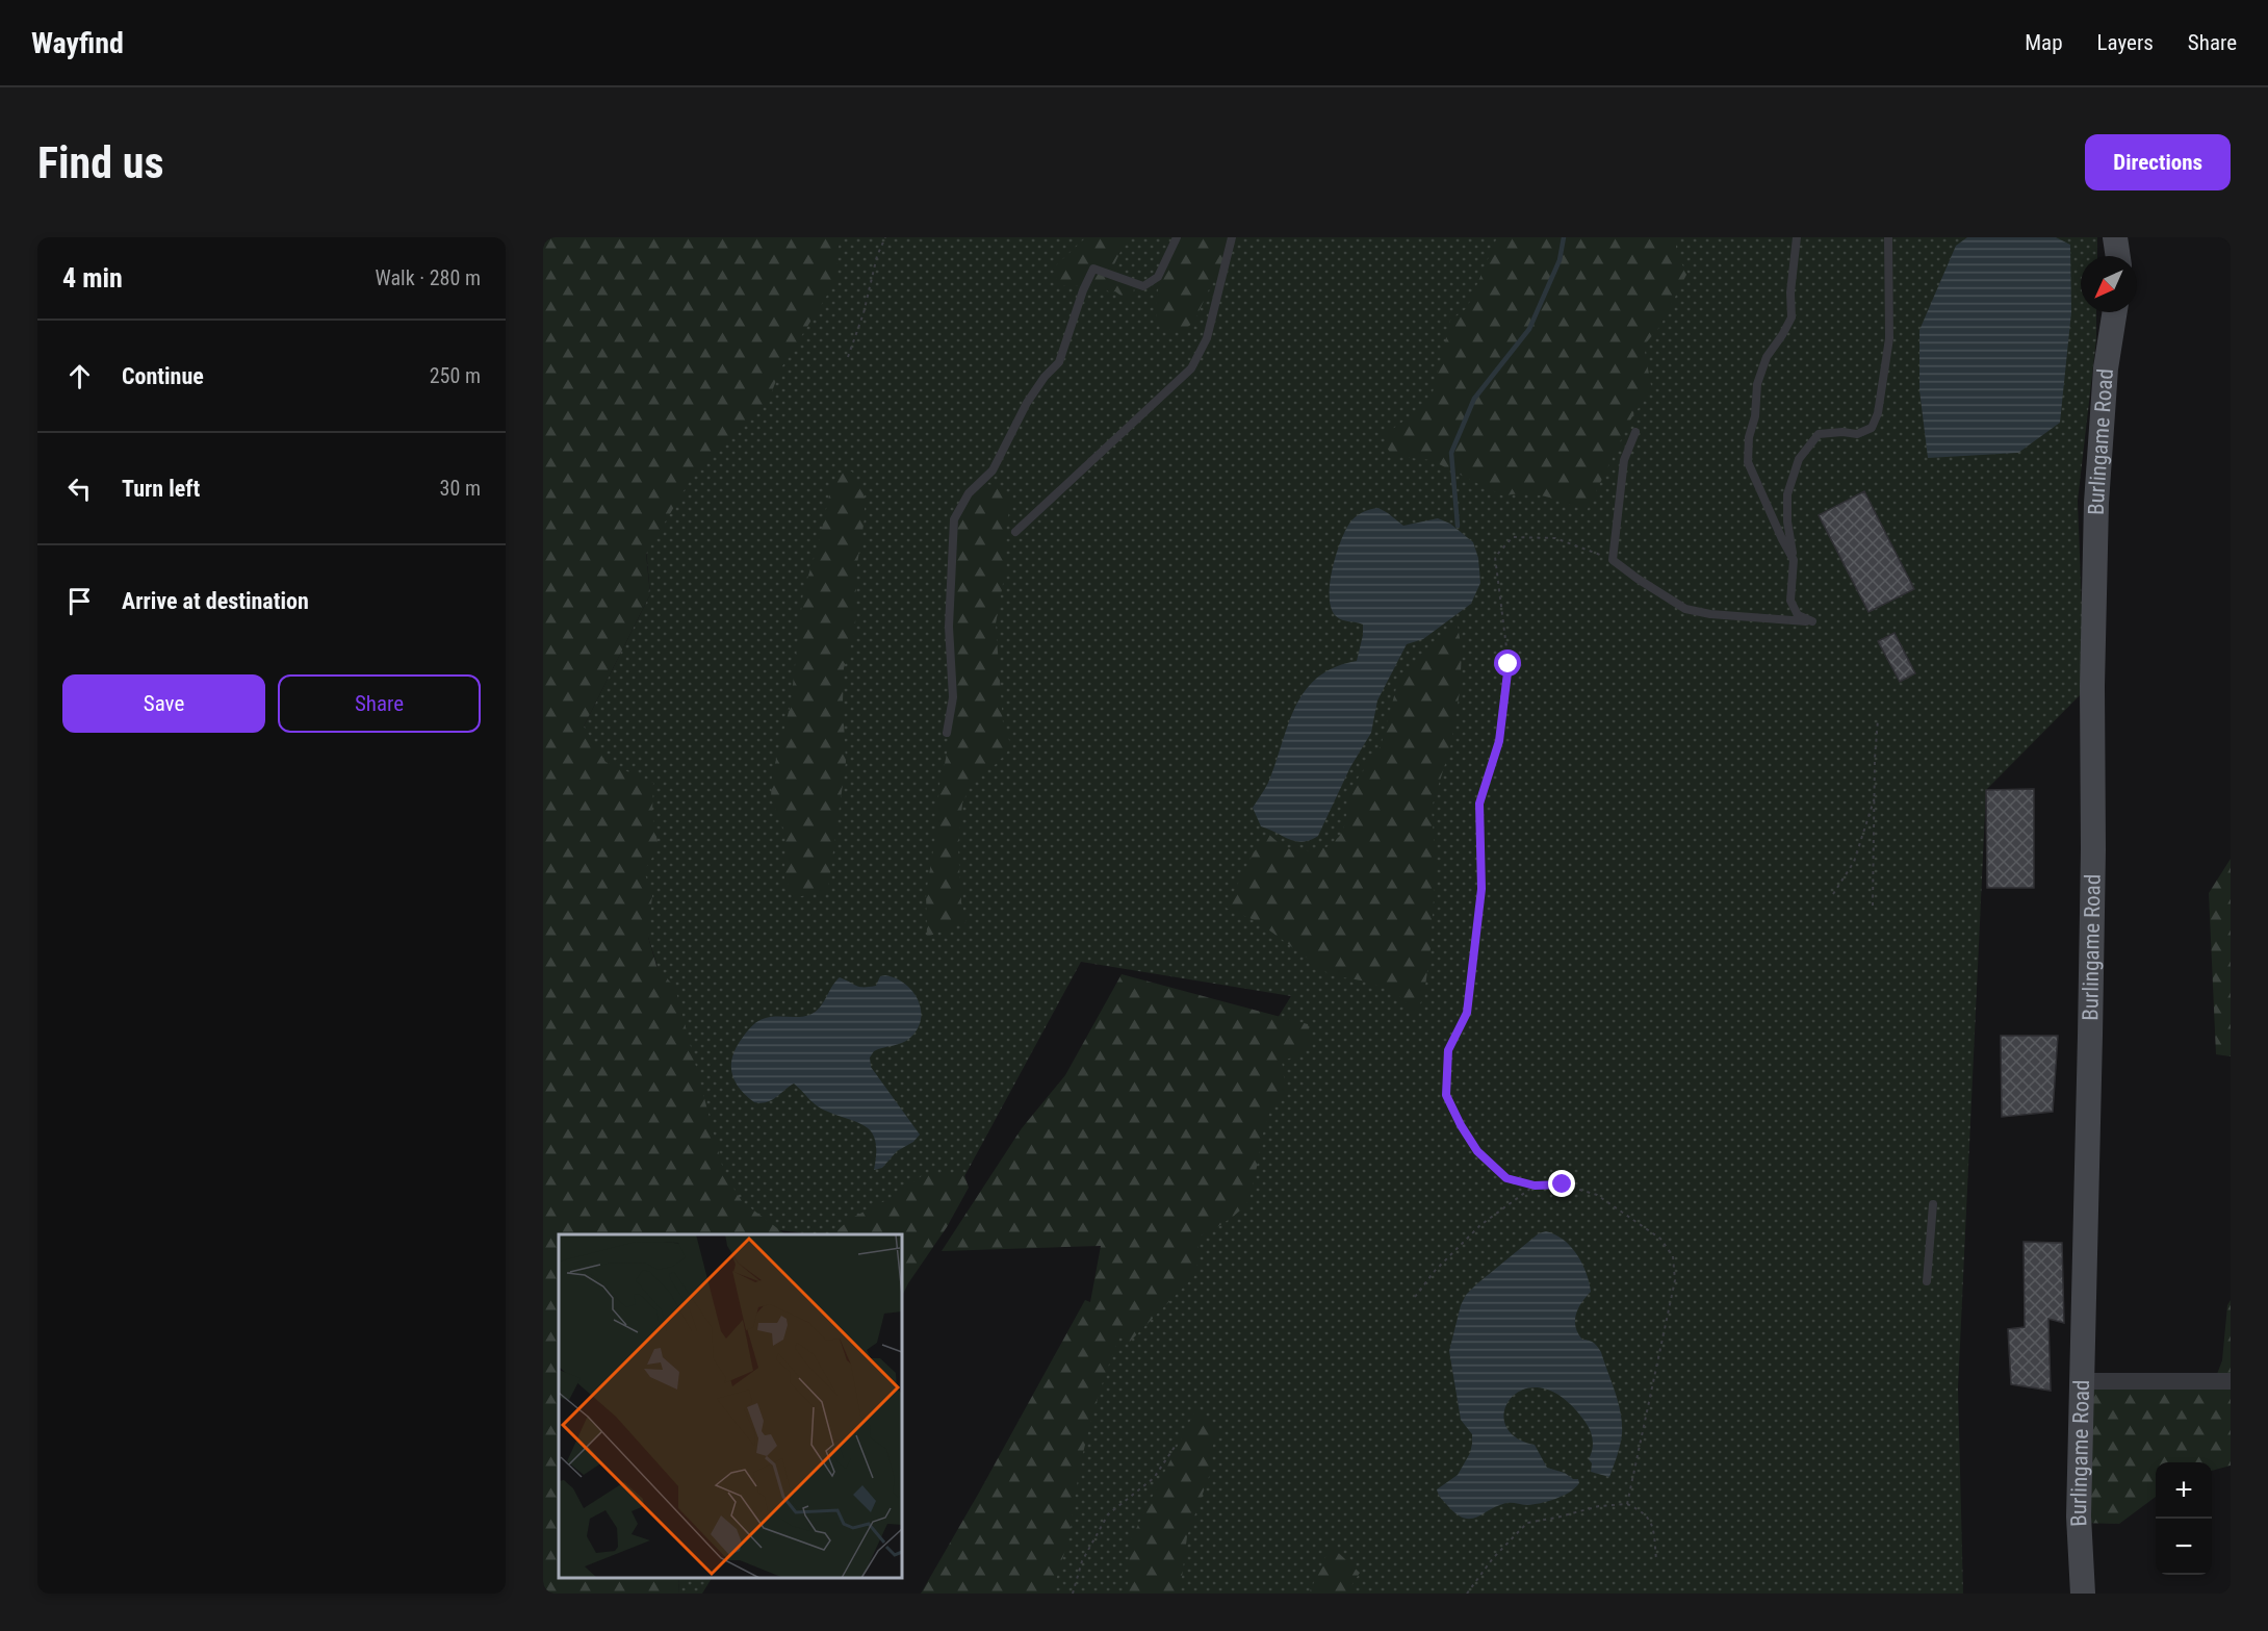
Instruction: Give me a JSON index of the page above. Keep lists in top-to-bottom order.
{
  "streets": {
    "street": ["Burlingame Road"]
  },
  "north": "bottom left",
  "page": {
    "header": "Wayfind",
    "nav": ["Map", "Layers", "Share"],
    "buttons": [
      "Directions",
      ["Save", "Share"]
    ],
    "title": "Find us",
    "heading": ["4 min", "Walk · 280 m"],
    "list": [
      ["Continue", "250 m"],
      ["Turn left", "30 m"],
      "Arrive at destination"
    ],
    "map_buttons": ["+", "−"]
  }
}
